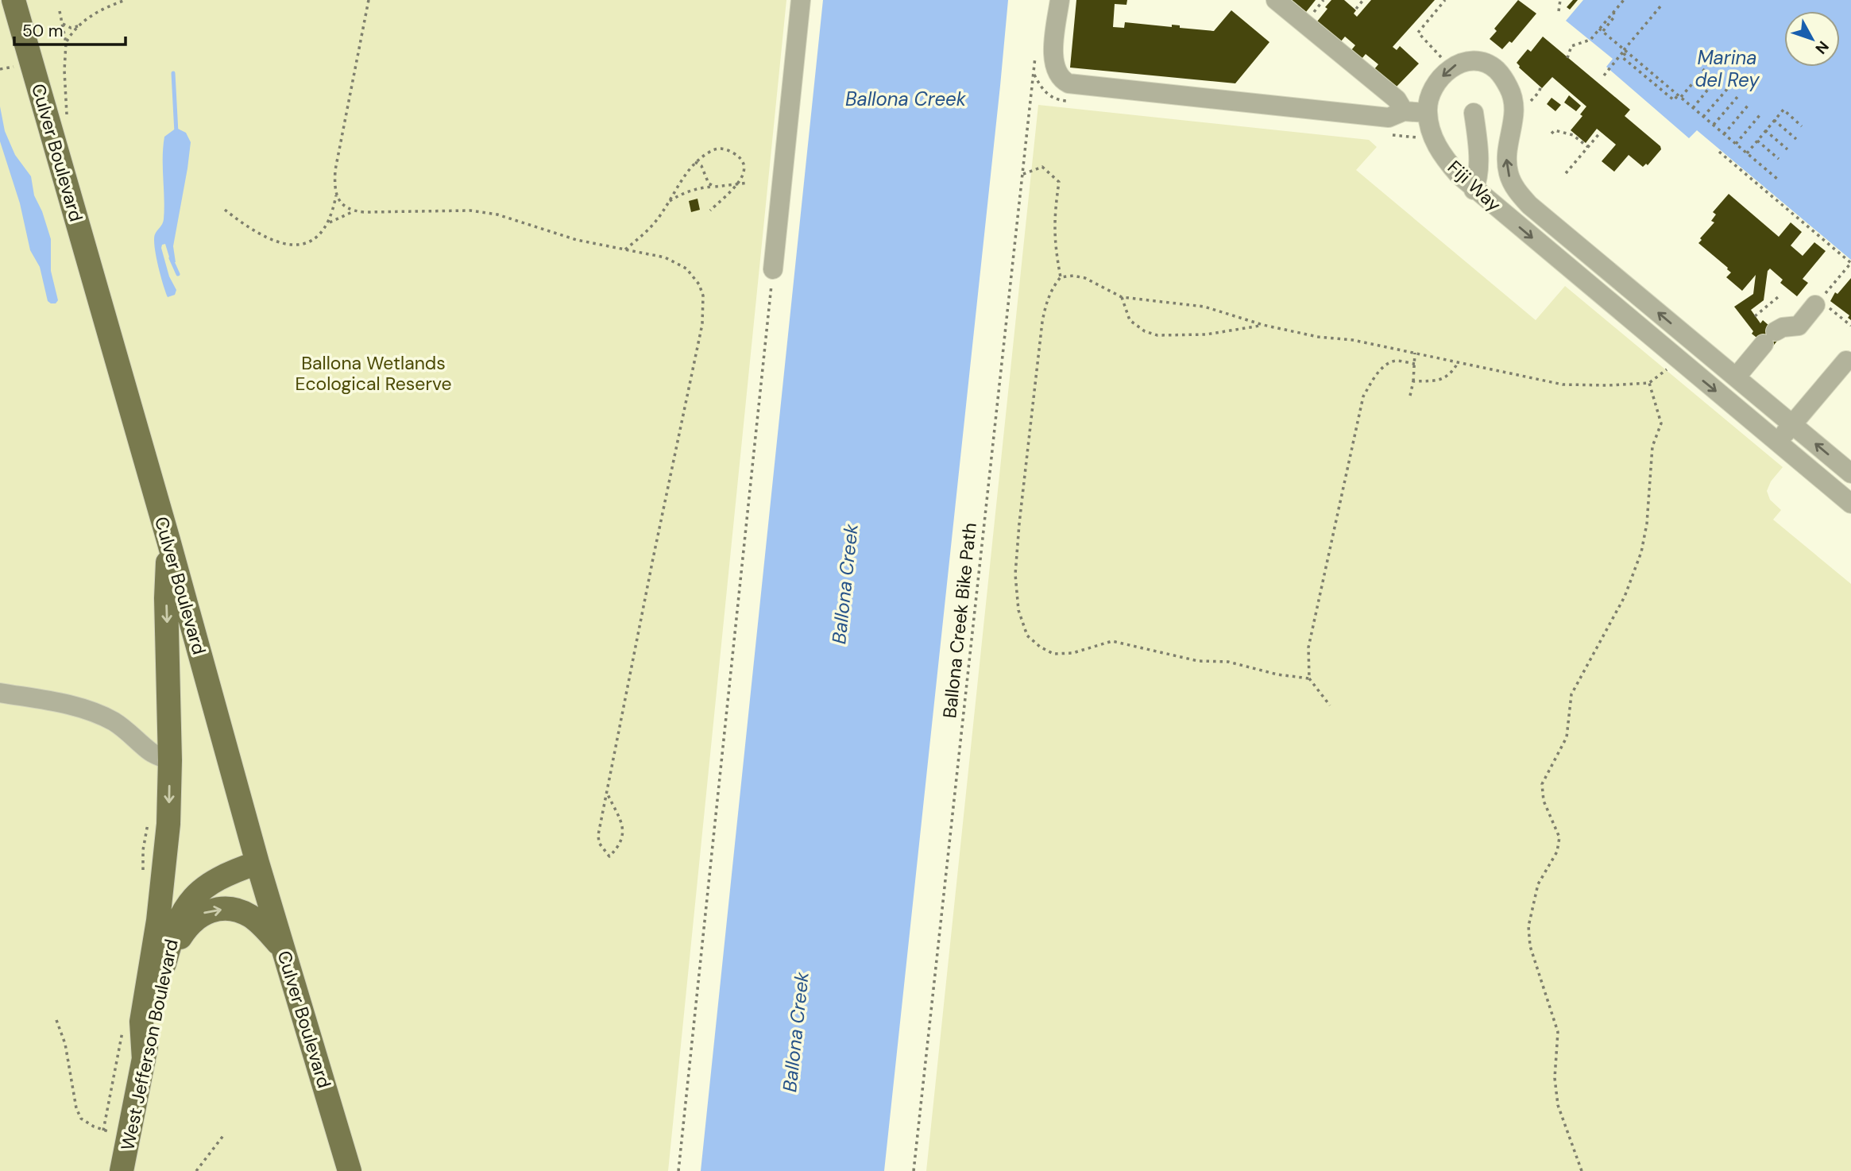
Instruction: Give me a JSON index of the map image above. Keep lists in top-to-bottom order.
{
  "streets": {
    "main road": ["Culver Boulevard", "West Jefferson Boulevard"],
    "street": ["Fiji Way"],
    "path": ["Ballona Creek Bike Path"]
  },
  "crossings": [
    ["Culver Boulevard", "West Jefferson Boulevard"]
  ],
  "water": ["Marina del Rey", "Ballona Creek"],
  "parks": ["Ballona Wetlands Ecological Reserve"],
  "scale_bar": "50 m",
  "north": "bottom right"
}
